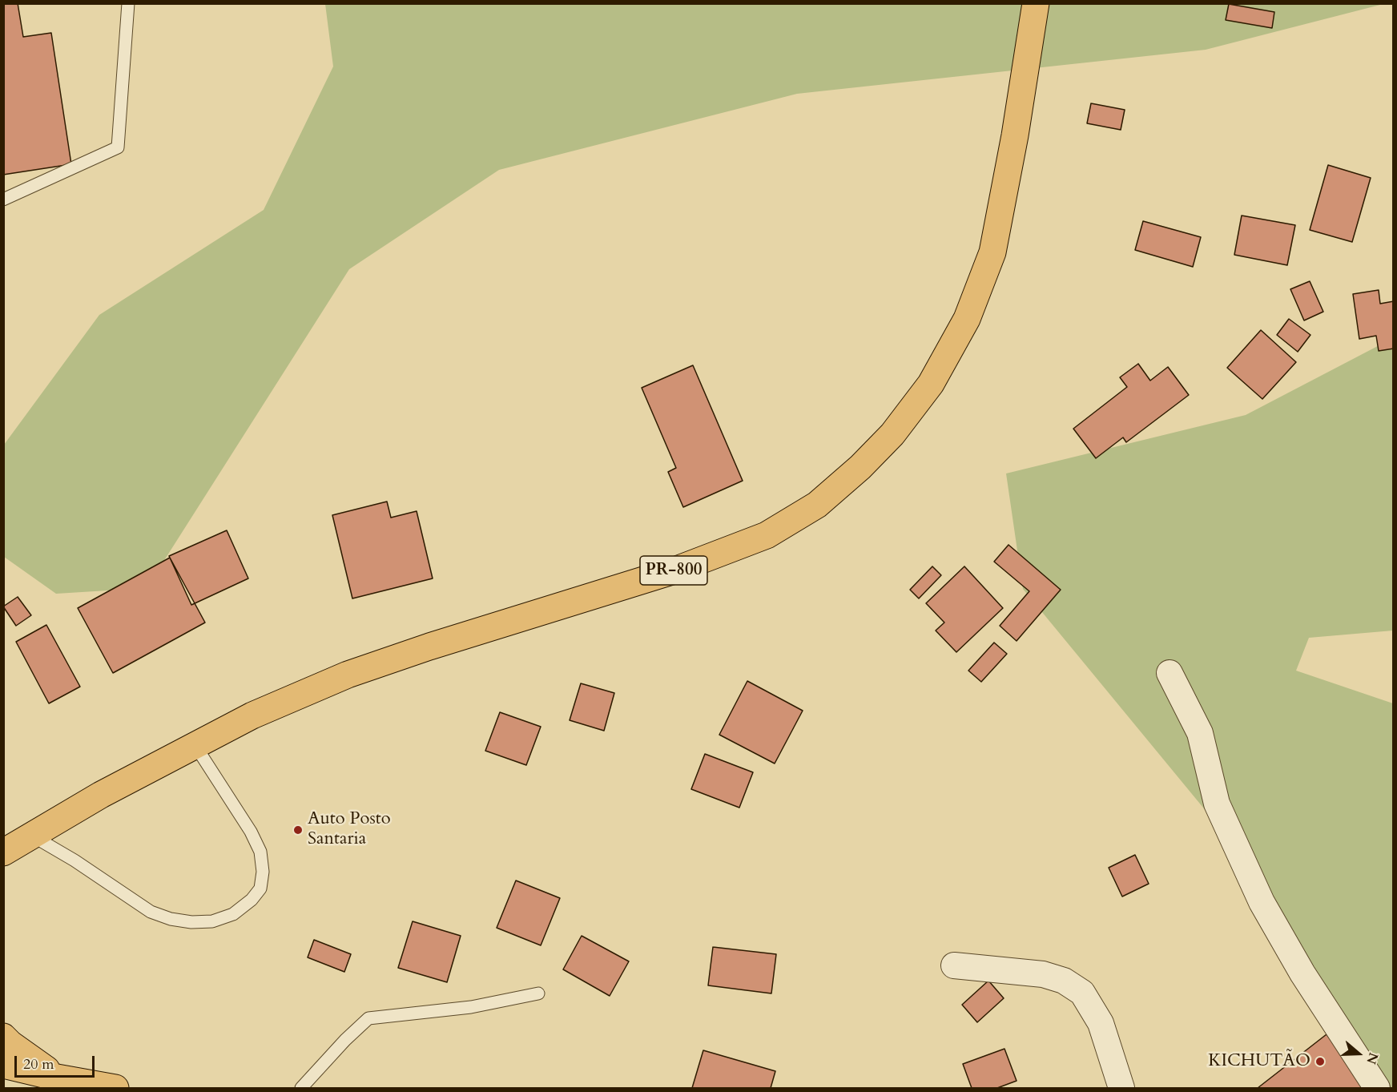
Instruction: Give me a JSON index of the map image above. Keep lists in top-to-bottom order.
{
  "streets": {
    "main road": ["PR-800"]
  },
  "places": ["Auto Posto Santaria", "KICHUTÃO"],
  "scale_bar": "20 m",
  "north": "right"
}
